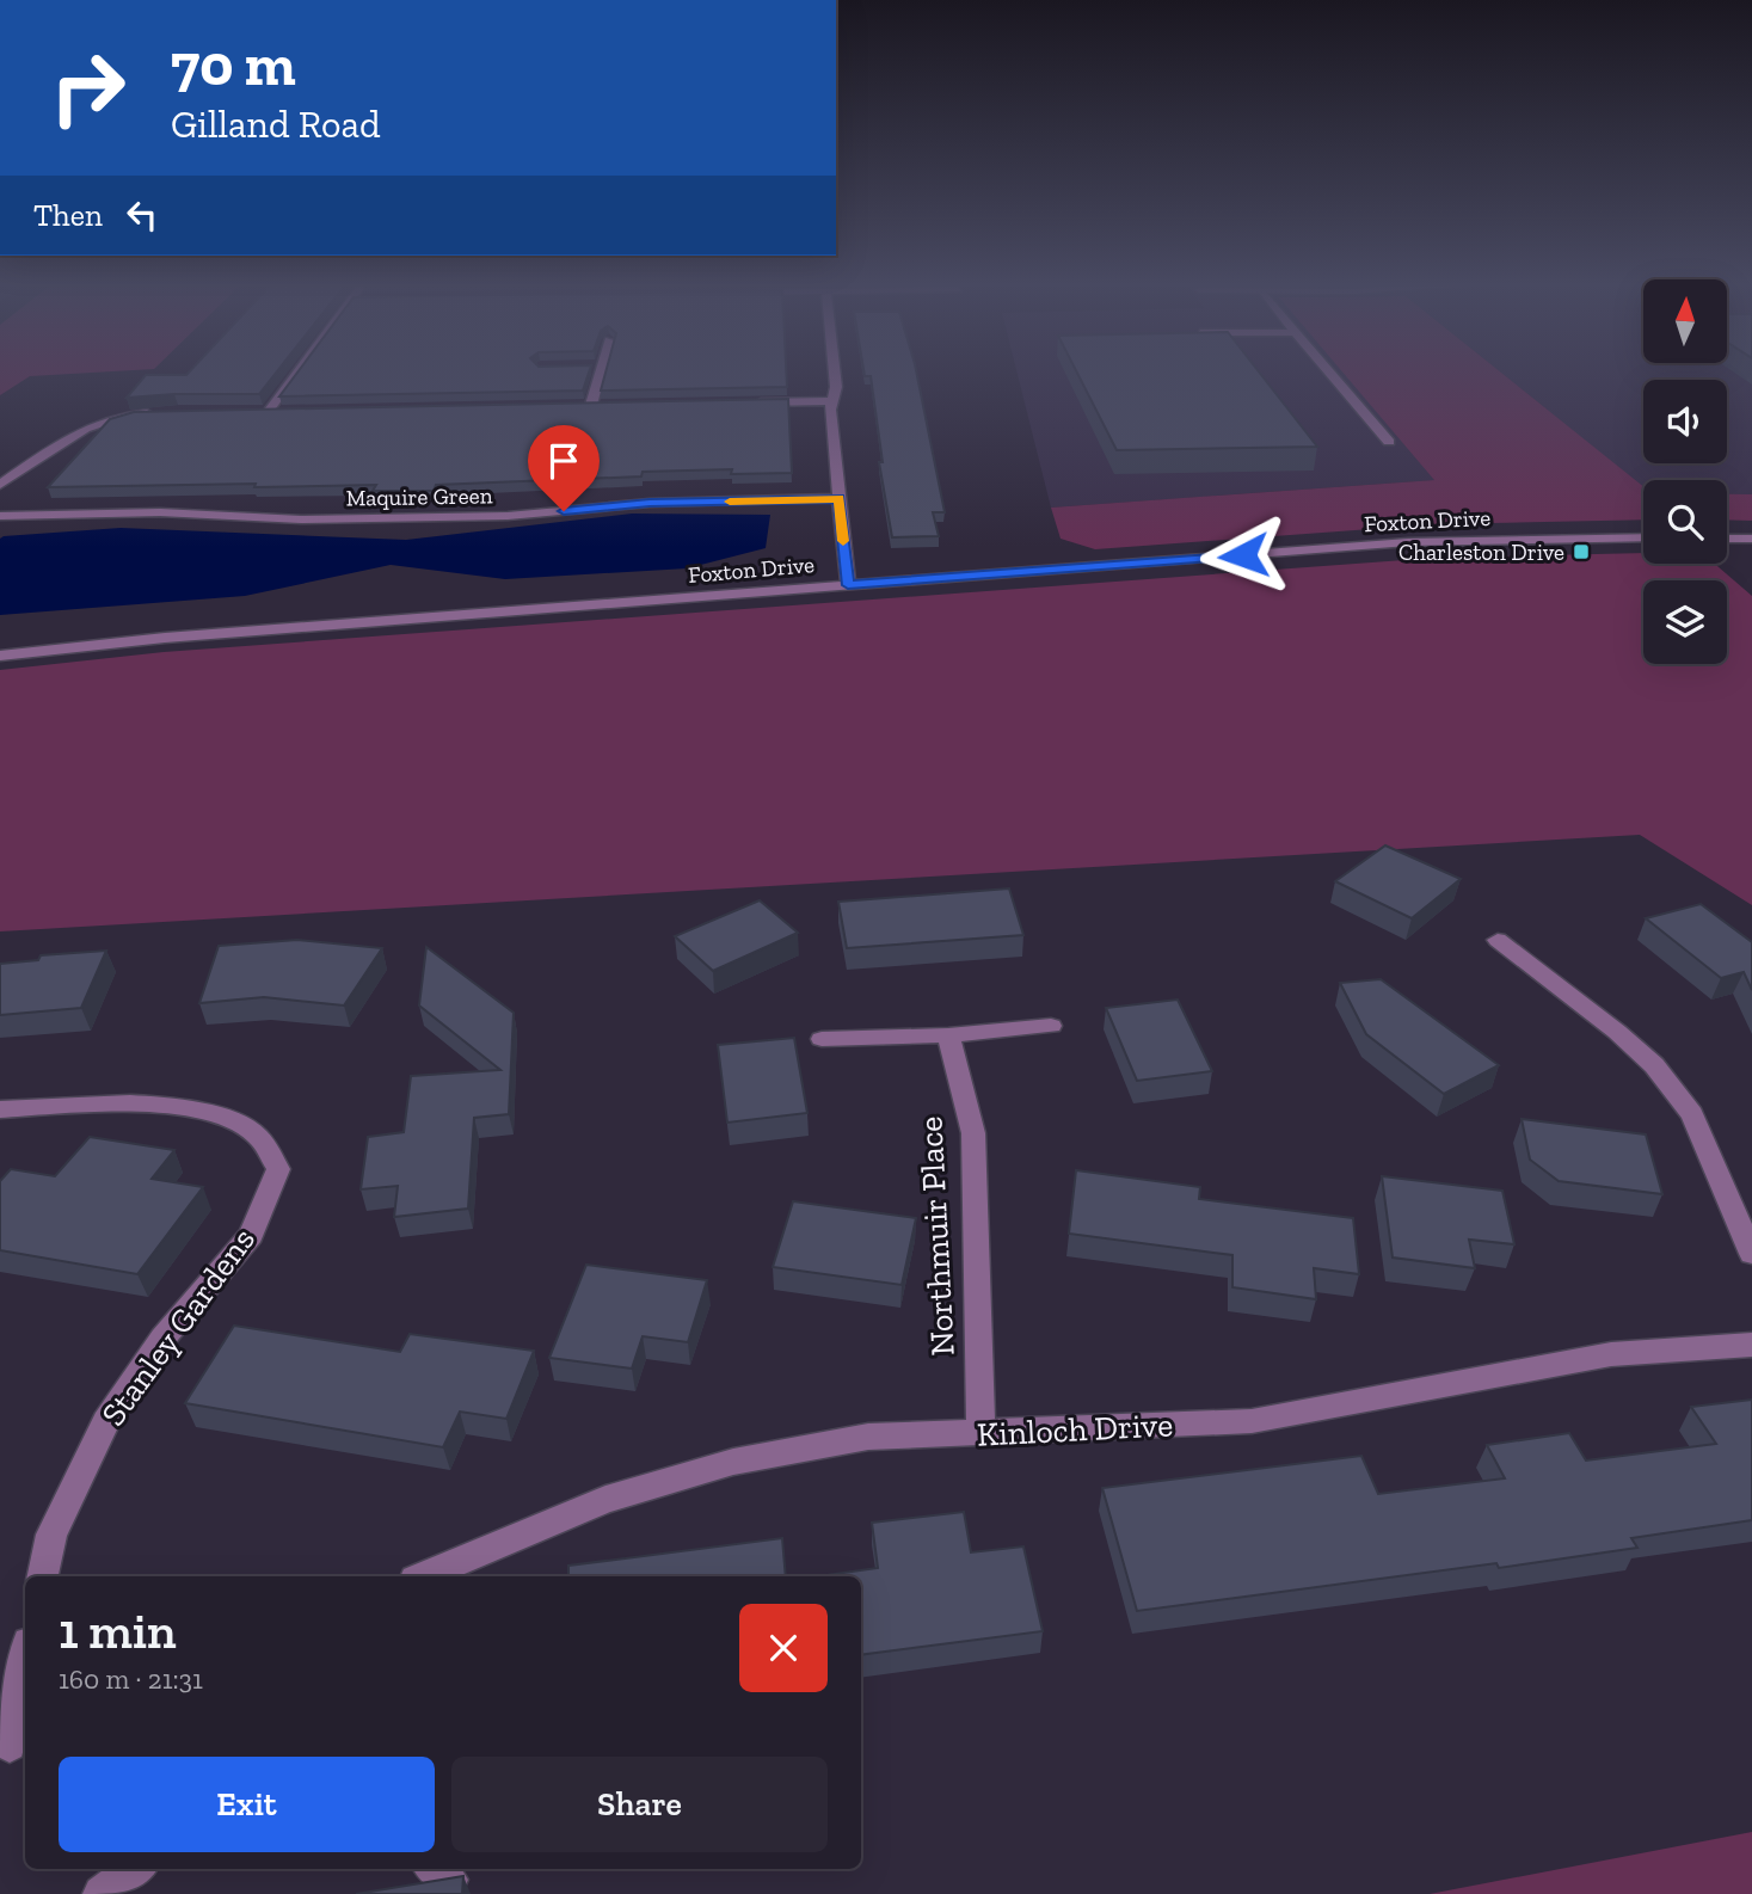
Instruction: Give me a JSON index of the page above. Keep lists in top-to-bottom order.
{
  "streets": {
    "street": [
      "Maquire Green",
      "Foxton Drive",
      "Northmuir Place",
      "Stanley Gardens",
      "Kinloch Drive"
    ]
  },
  "crossings": [
    ["Northmuir Place", "Kinloch Drive"]
  ],
  "places": {
    "transit": ["Charleston Drive"]
  },
  "north": "top",
  "page": {
    "turn": ["70 m", "Gilland Road"],
    "then": "Then",
    "heading": ["1 min", "160 m · 21:31"],
    "buttons": ["Exit", "Share"]
  }
}
